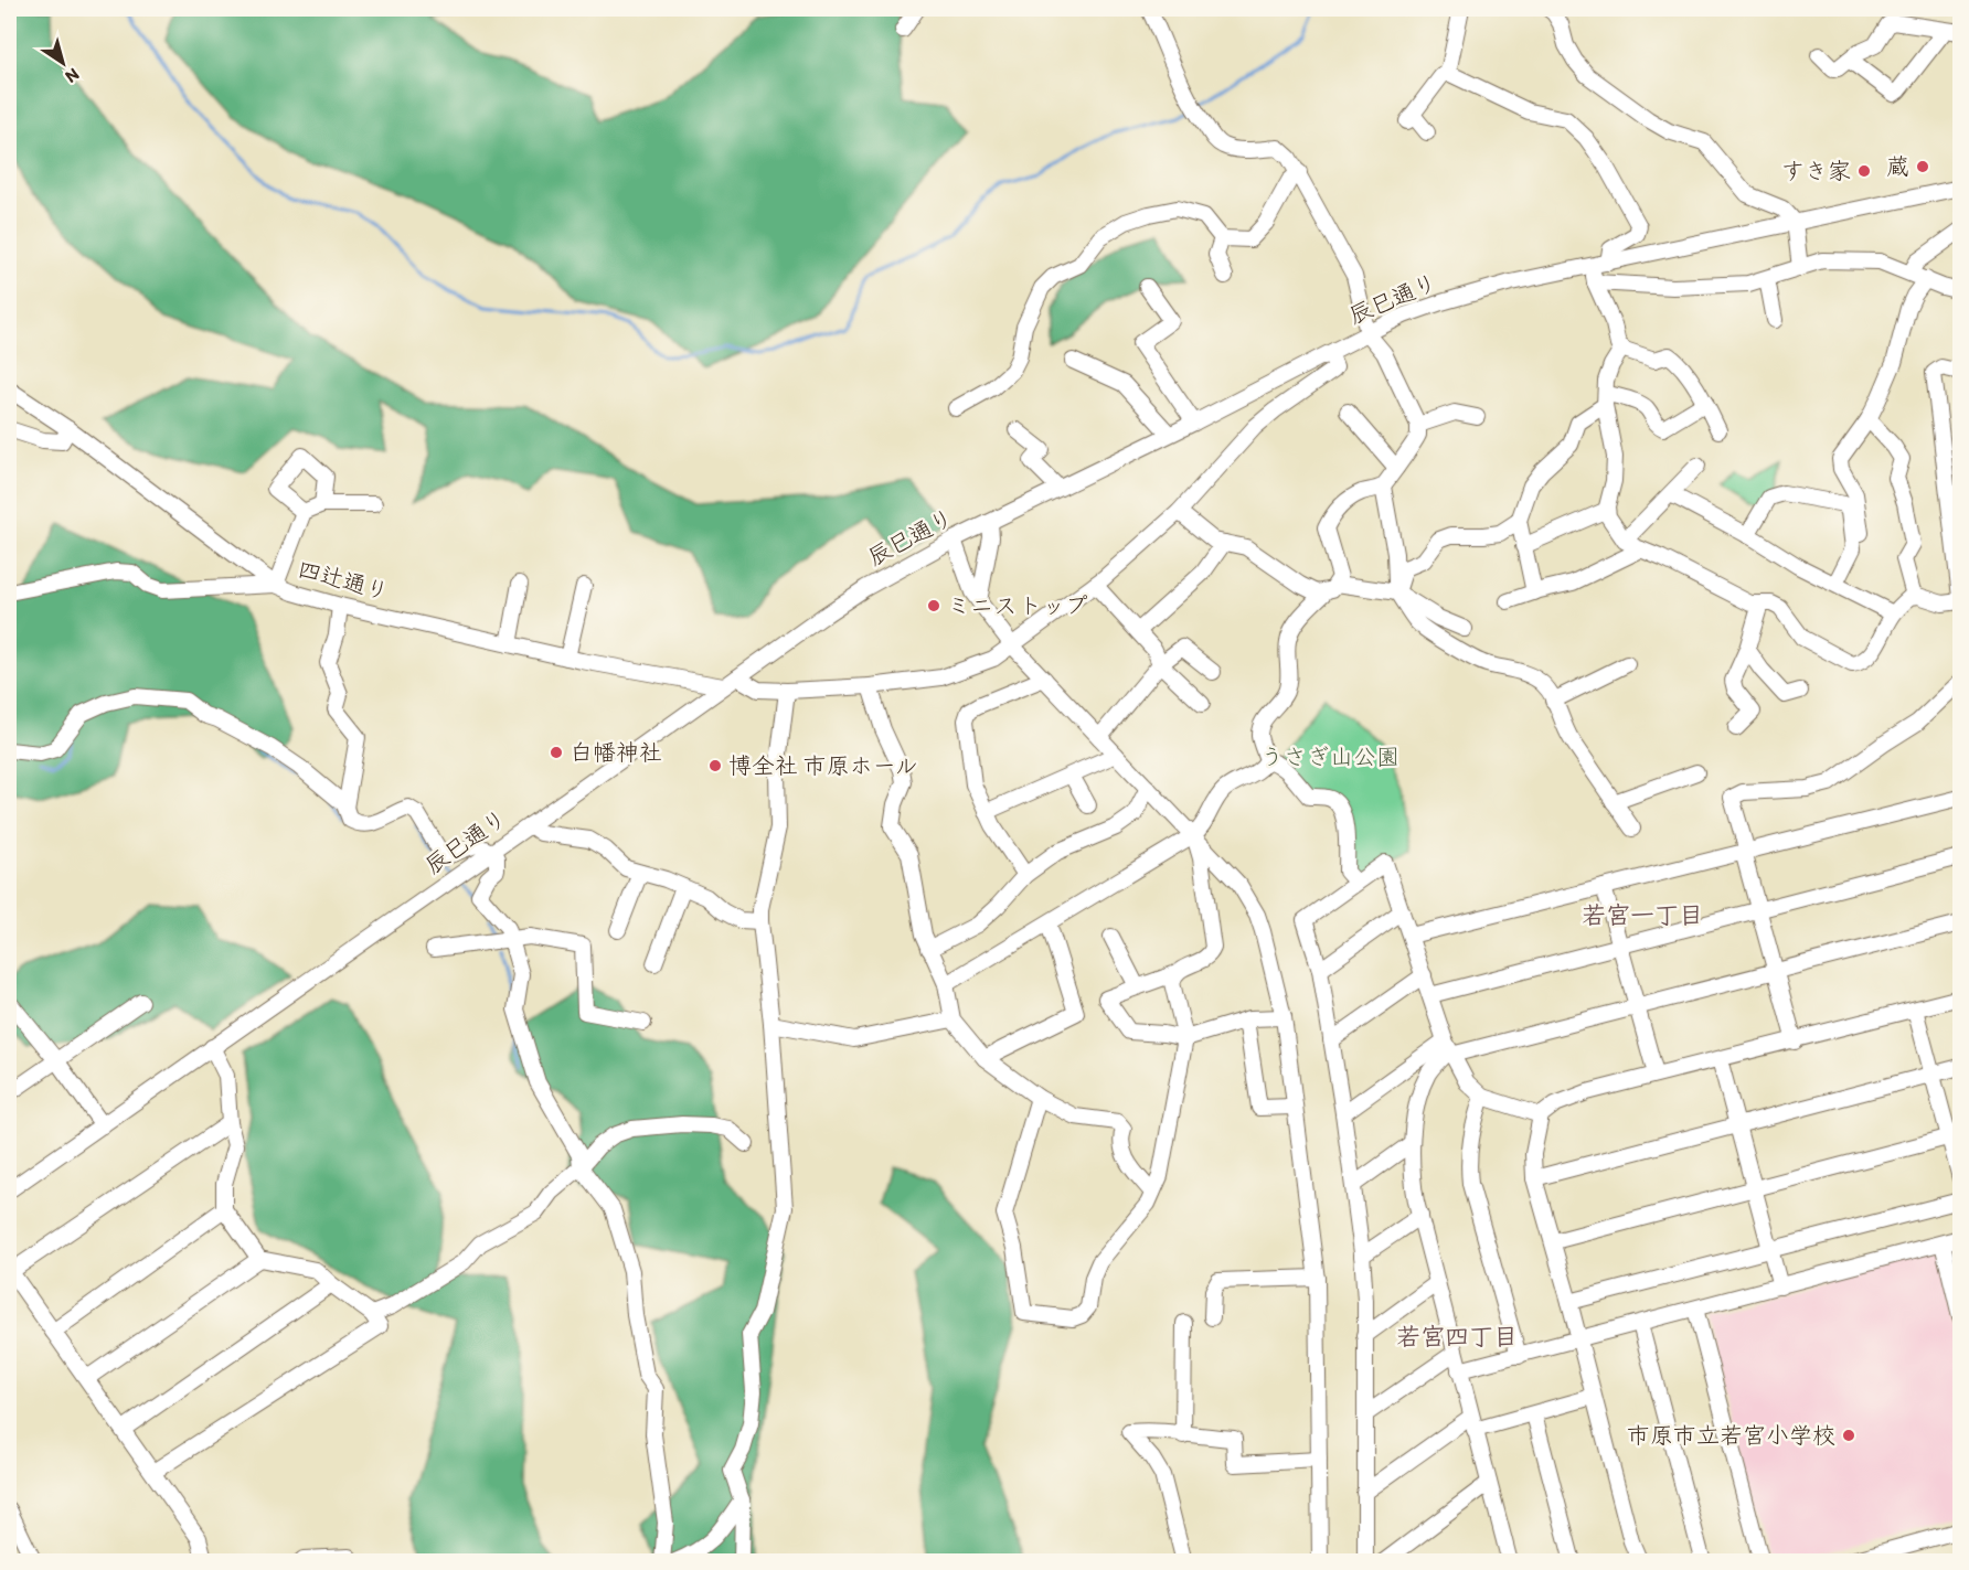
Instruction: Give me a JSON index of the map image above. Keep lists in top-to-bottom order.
{
  "streets": {
    "street": ["辰巳通り", "四辻通り"]
  },
  "crossings": [
    ["辰巳通り", "四辻通り"]
  ],
  "districts": ["若宮一丁目", "若宮四丁目"],
  "parks": ["うさぎ山公園"],
  "places": [
    "蔵",
    "すき家",
    "ミニストップ",
    "白幡神社",
    "博全社 市原ホール",
    "市原市立若宮小学校"
  ],
  "north": "bottom right"
}
